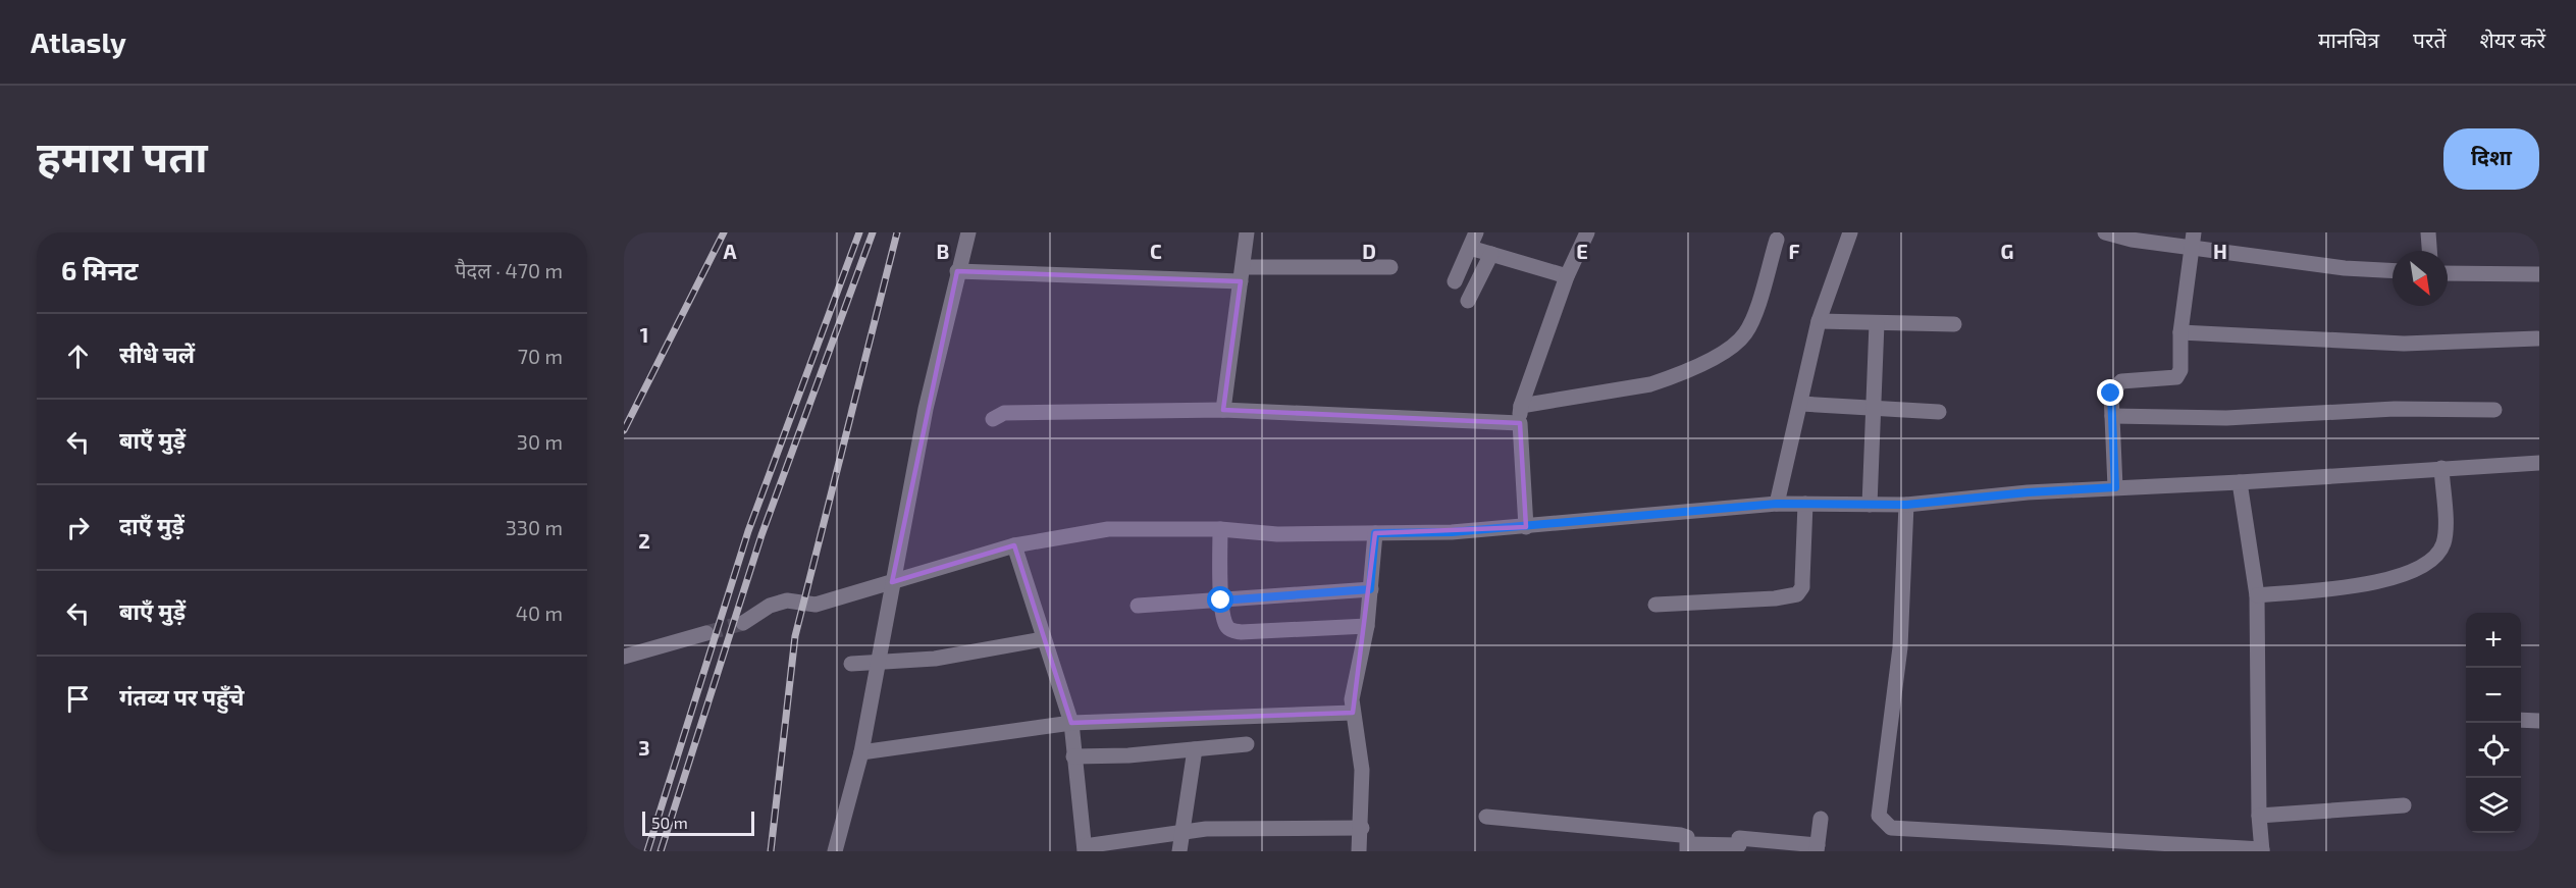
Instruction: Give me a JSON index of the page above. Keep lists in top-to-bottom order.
{
  "scale_bar": "50 m",
  "north": "bottom right",
  "page": {
    "header": "Atlasly",
    "nav": ["मानचित्र", "परतें", "शेयर करें"],
    "buttons": "दिशा",
    "title": "हमारा पता",
    "heading": ["6 मिनट", "पैदल · 470 m"],
    "list": [
      ["सीधे चलें", "70 m"],
      ["बाएँ मुड़ें", "30 m"],
      ["दाएँ मुड़ें", "330 m"],
      ["बाएँ मुड़ें", "40 m"],
      "गंतव्य पर पहुँचे"
    ],
    "map_buttons": ["+", "−"],
    "scale": "50 m"
  },
  "grid": {
    "columns": [
      "A",
      "B",
      "C",
      "D",
      "E",
      "F",
      "G",
      "H"
    ],
    "rows": ["1", "2", "3"]
  }
}
